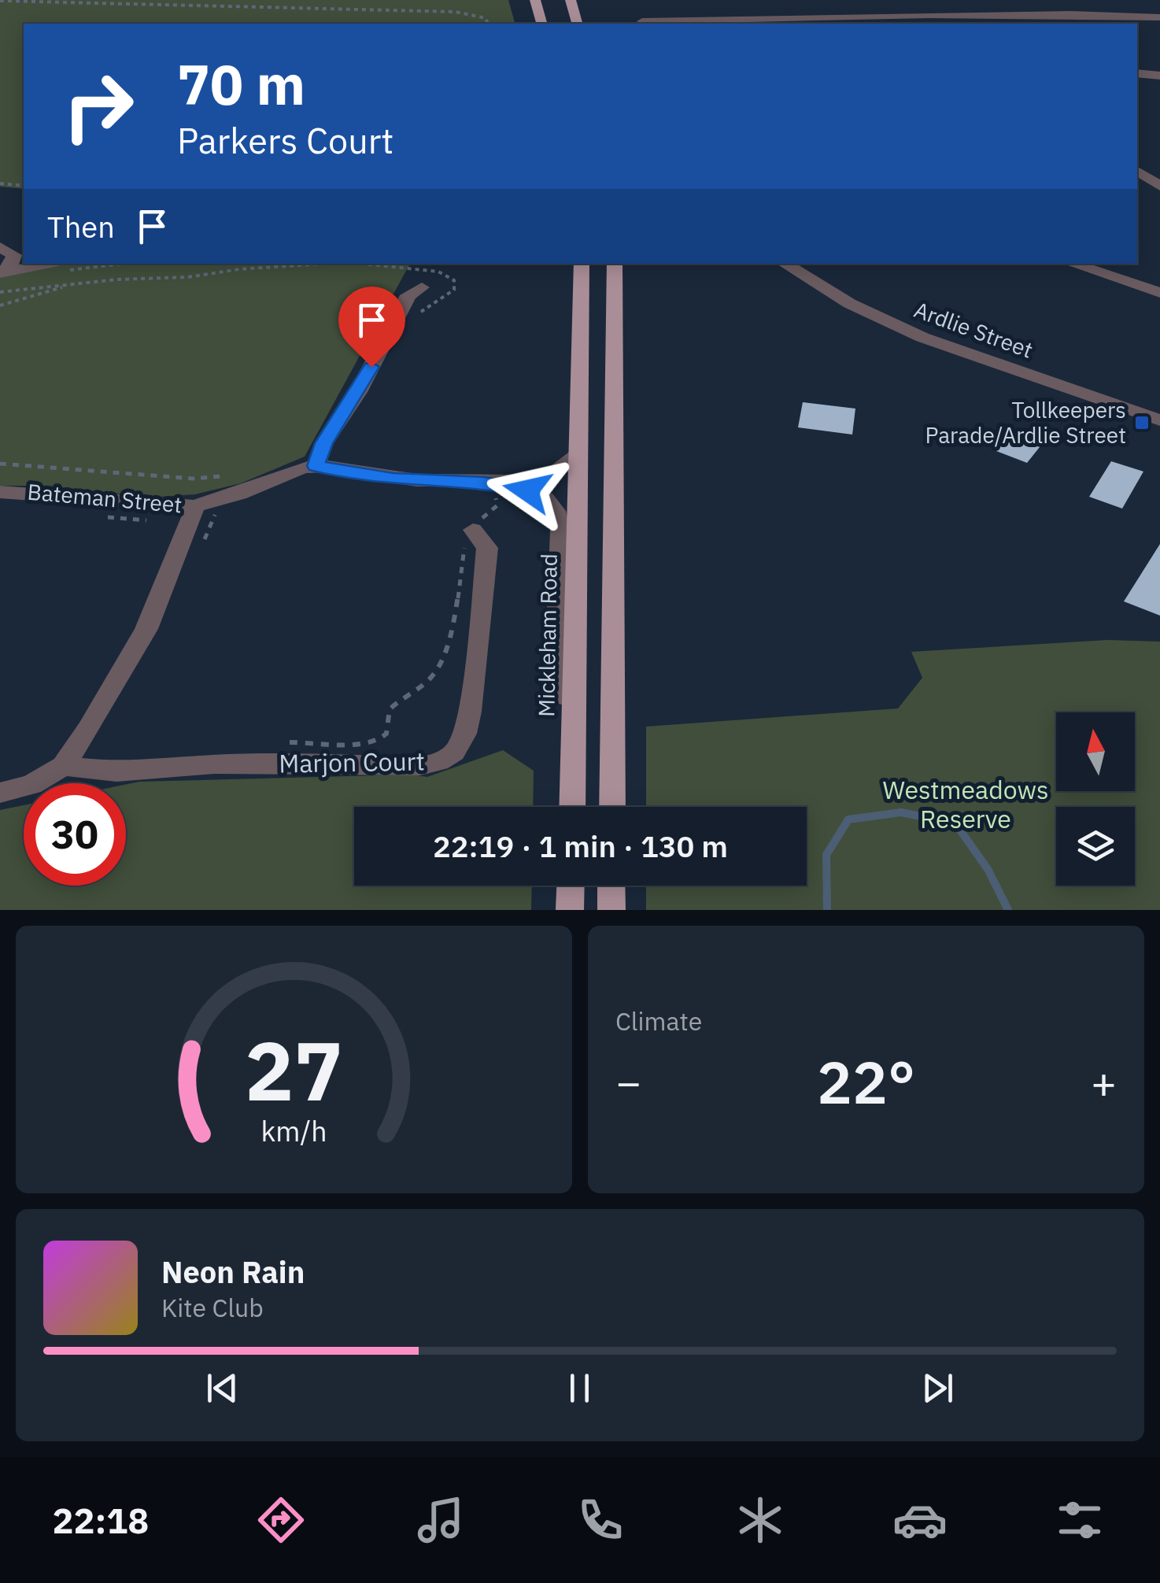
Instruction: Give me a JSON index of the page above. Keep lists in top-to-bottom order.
{
  "streets": {
    "main road": ["Mickleham Road"],
    "street": ["Ardlie Street", "Bateman Street", "Marjon Court"]
  },
  "crossings": [
    ["Bateman Street", "Mickleham Road"]
  ],
  "parks": ["Westmeadows Reserve"],
  "places": {
    "transit": ["Tollkeepers Parade/Ardlie Street"]
  },
  "north": "top",
  "page": {
    "turn": ["70 m", "Parkers Court"],
    "then": "Then",
    "limit": "30",
    "trip": "22:19 · 1 min · 130 m",
    "tile": "Climate",
    "heat": ["−", "22°", "+"],
    "song": ["Neon Rain", "Kite Club"],
    "tabs": "22:18",
    "gauge": ["27", "km/h"]
  }
}
